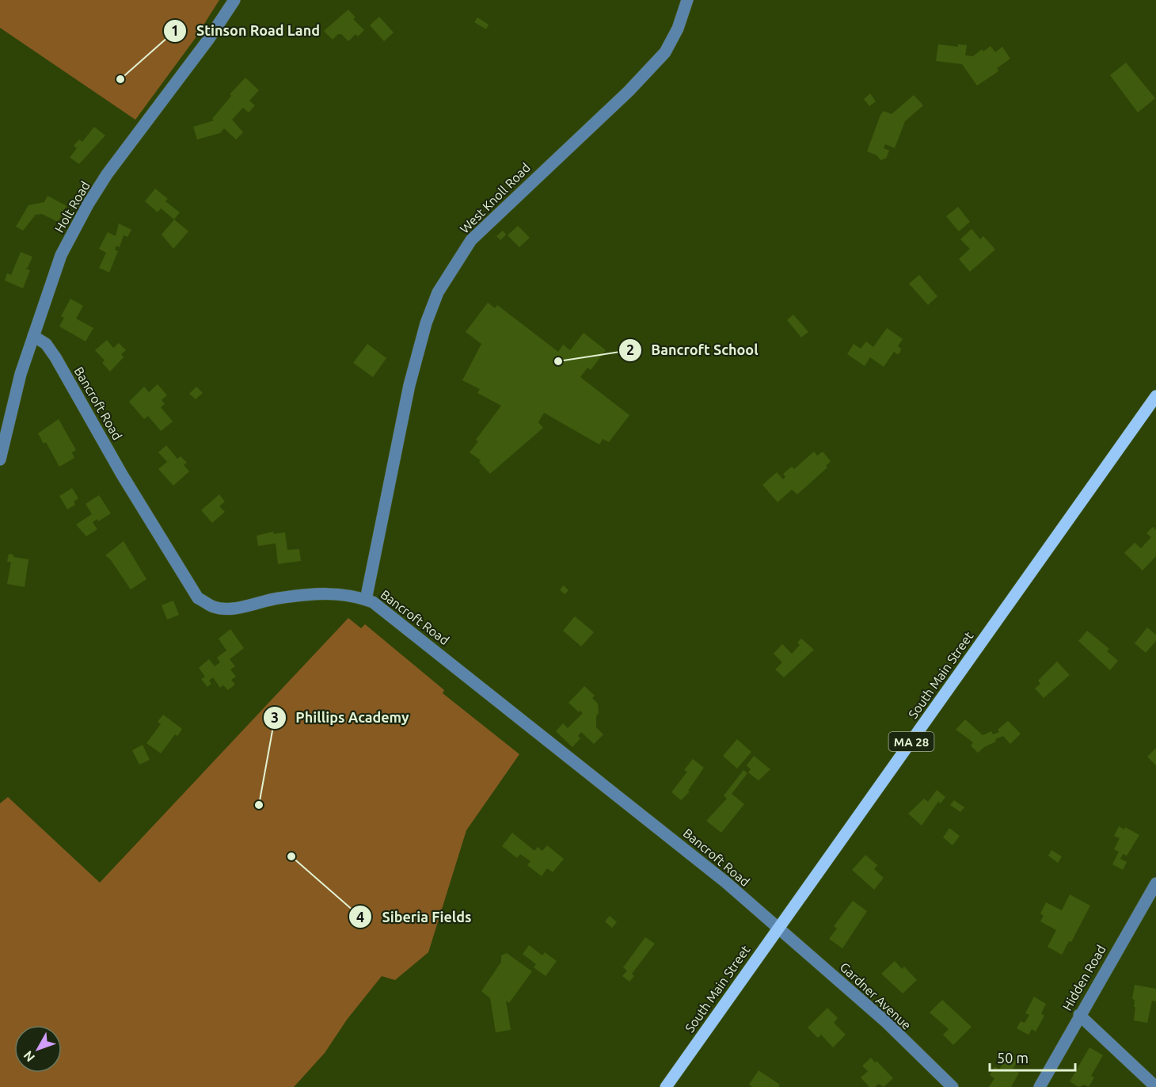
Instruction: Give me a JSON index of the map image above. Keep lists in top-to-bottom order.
{
  "streets": {
    "main road": ["South Main Street", "MA 28"],
    "street": [
      "West Knoll Road",
      "Holt Road",
      "Bancroft Road",
      "Hidden Road",
      "Gardner Avenue"
    ]
  },
  "crossings": [
    ["West Knoll Road", "Bancroft Road"],
    ["Holt Road", "Bancroft Road"],
    ["Bancroft Road", "South Main Street"],
    ["Bancroft Road", "Gardner Avenue"],
    ["South Main Street", "Gardner Avenue"]
  ],
  "places": [
    "Stinson Road Land",
    "Bancroft School",
    "Phillips Academy",
    "Siberia Fields"
  ],
  "scale_bar": "50 m",
  "north": "bottom left"
}
